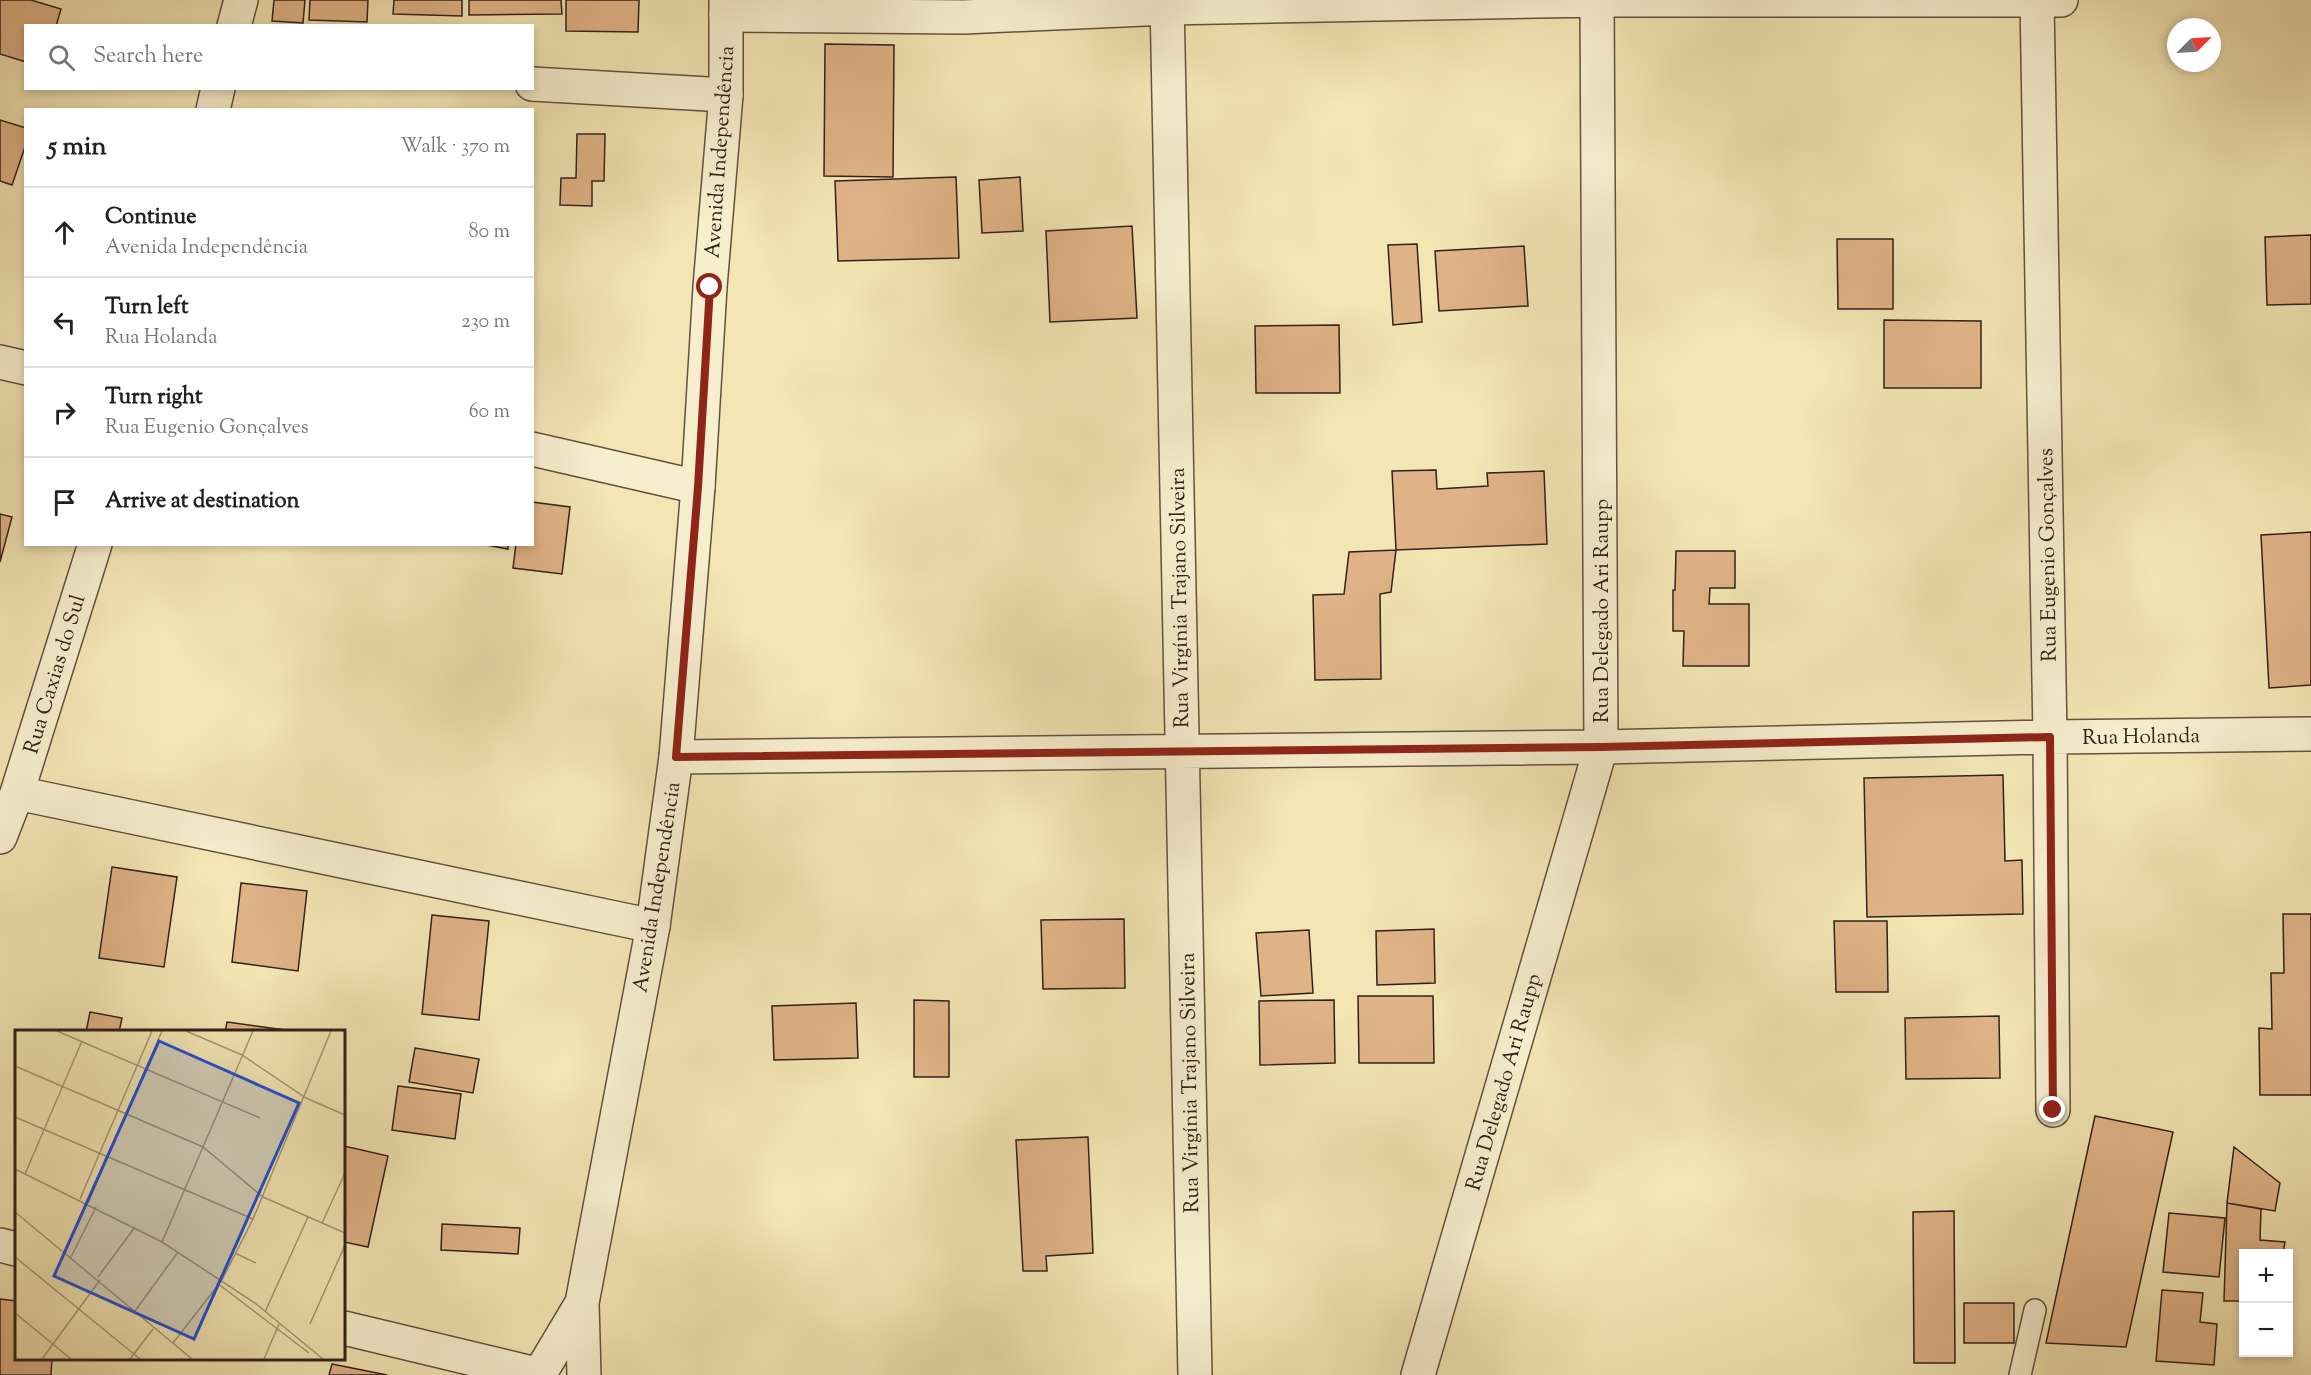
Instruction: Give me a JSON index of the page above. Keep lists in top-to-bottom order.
{
  "streets": {
    "street": [
      "Avenida Independência",
      "Rua Eugenio Gonçalves",
      "Rua Virgínia Trajano Silveira",
      "Rua Delegado Ari Raupp",
      "Rua Caxias do Sul",
      "Rua Holanda"
    ]
  },
  "crossings": [
    ["Avenida Independência", "Rua Holanda"],
    ["Rua Eugenio Gonçalves", "Rua Holanda"],
    ["Rua Virgínia Trajano Silveira", "Rua Holanda"],
    ["Rua Delegado Ari Raupp", "Rua Holanda"]
  ],
  "north": "top right",
  "page": {
    "search": "Search here",
    "heading": ["5 min", "Walk · 370 m"],
    "list": [
      ["Continue", "Avenida Independência", "80 m"],
      ["Turn left", "Rua Holanda", "230 m"],
      ["Turn right", "Rua Eugenio Gonçalves", "60 m"],
      "Arrive at destination"
    ],
    "map_buttons": ["+", "−"]
  }
}
